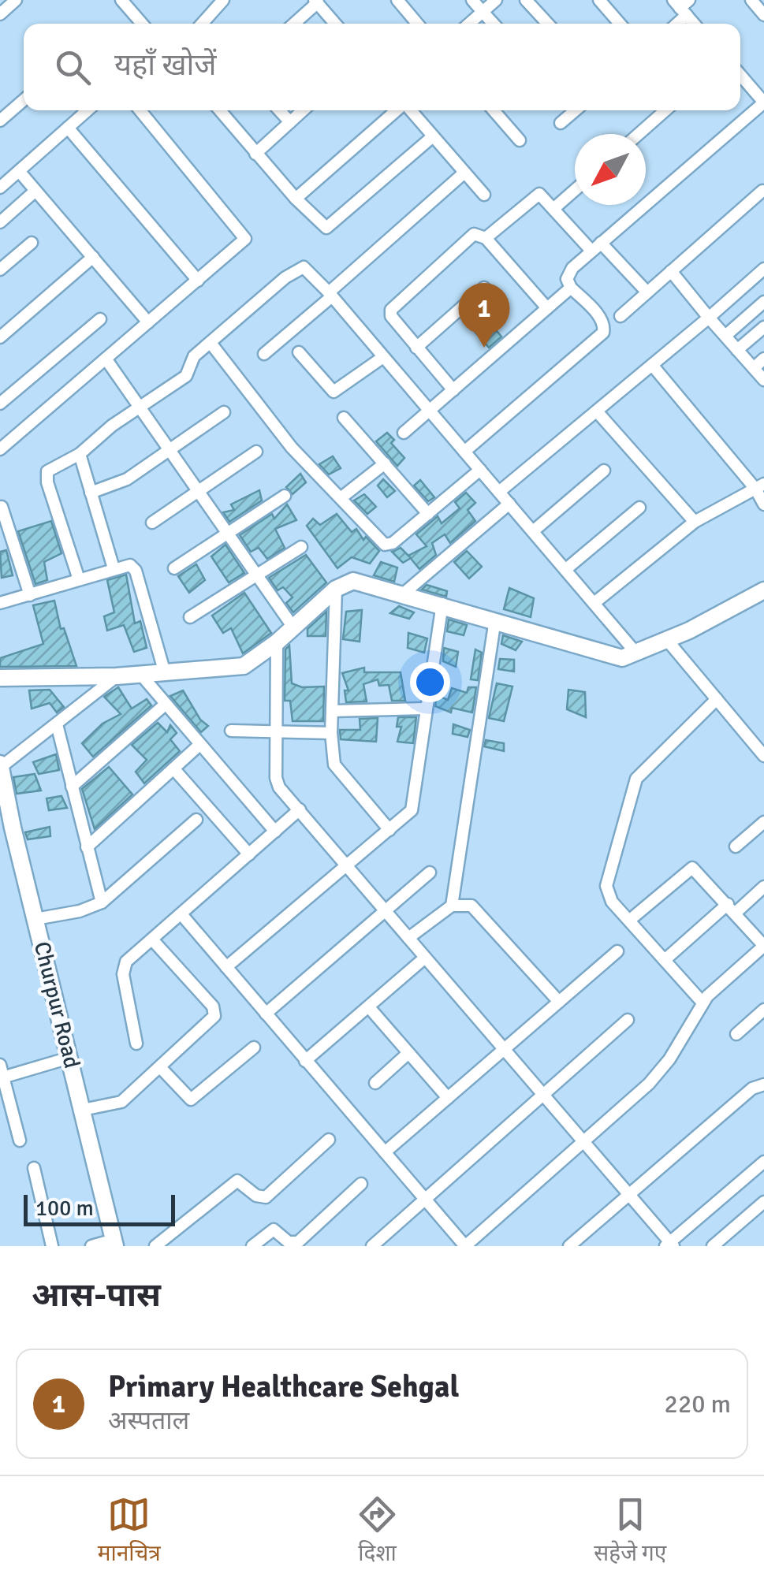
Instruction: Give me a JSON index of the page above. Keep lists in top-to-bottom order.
{
  "streets": {
    "street": ["Churpur Road"]
  },
  "scale_bar": "100 m",
  "north": "bottom left",
  "page": {
    "search": "यहाँ खोजें",
    "pins": "1",
    "scale": "100 m",
    "heading": "आस-पास",
    "list": [
      {
        "mark": "1",
        "name": "Primary Healthcare Sehgal",
        "note": "अस्पताल",
        "value": "220 m"
      }
    ],
    "nav": ["मानचित्र", "दिशा", "सहेजे गए"]
  }
}
